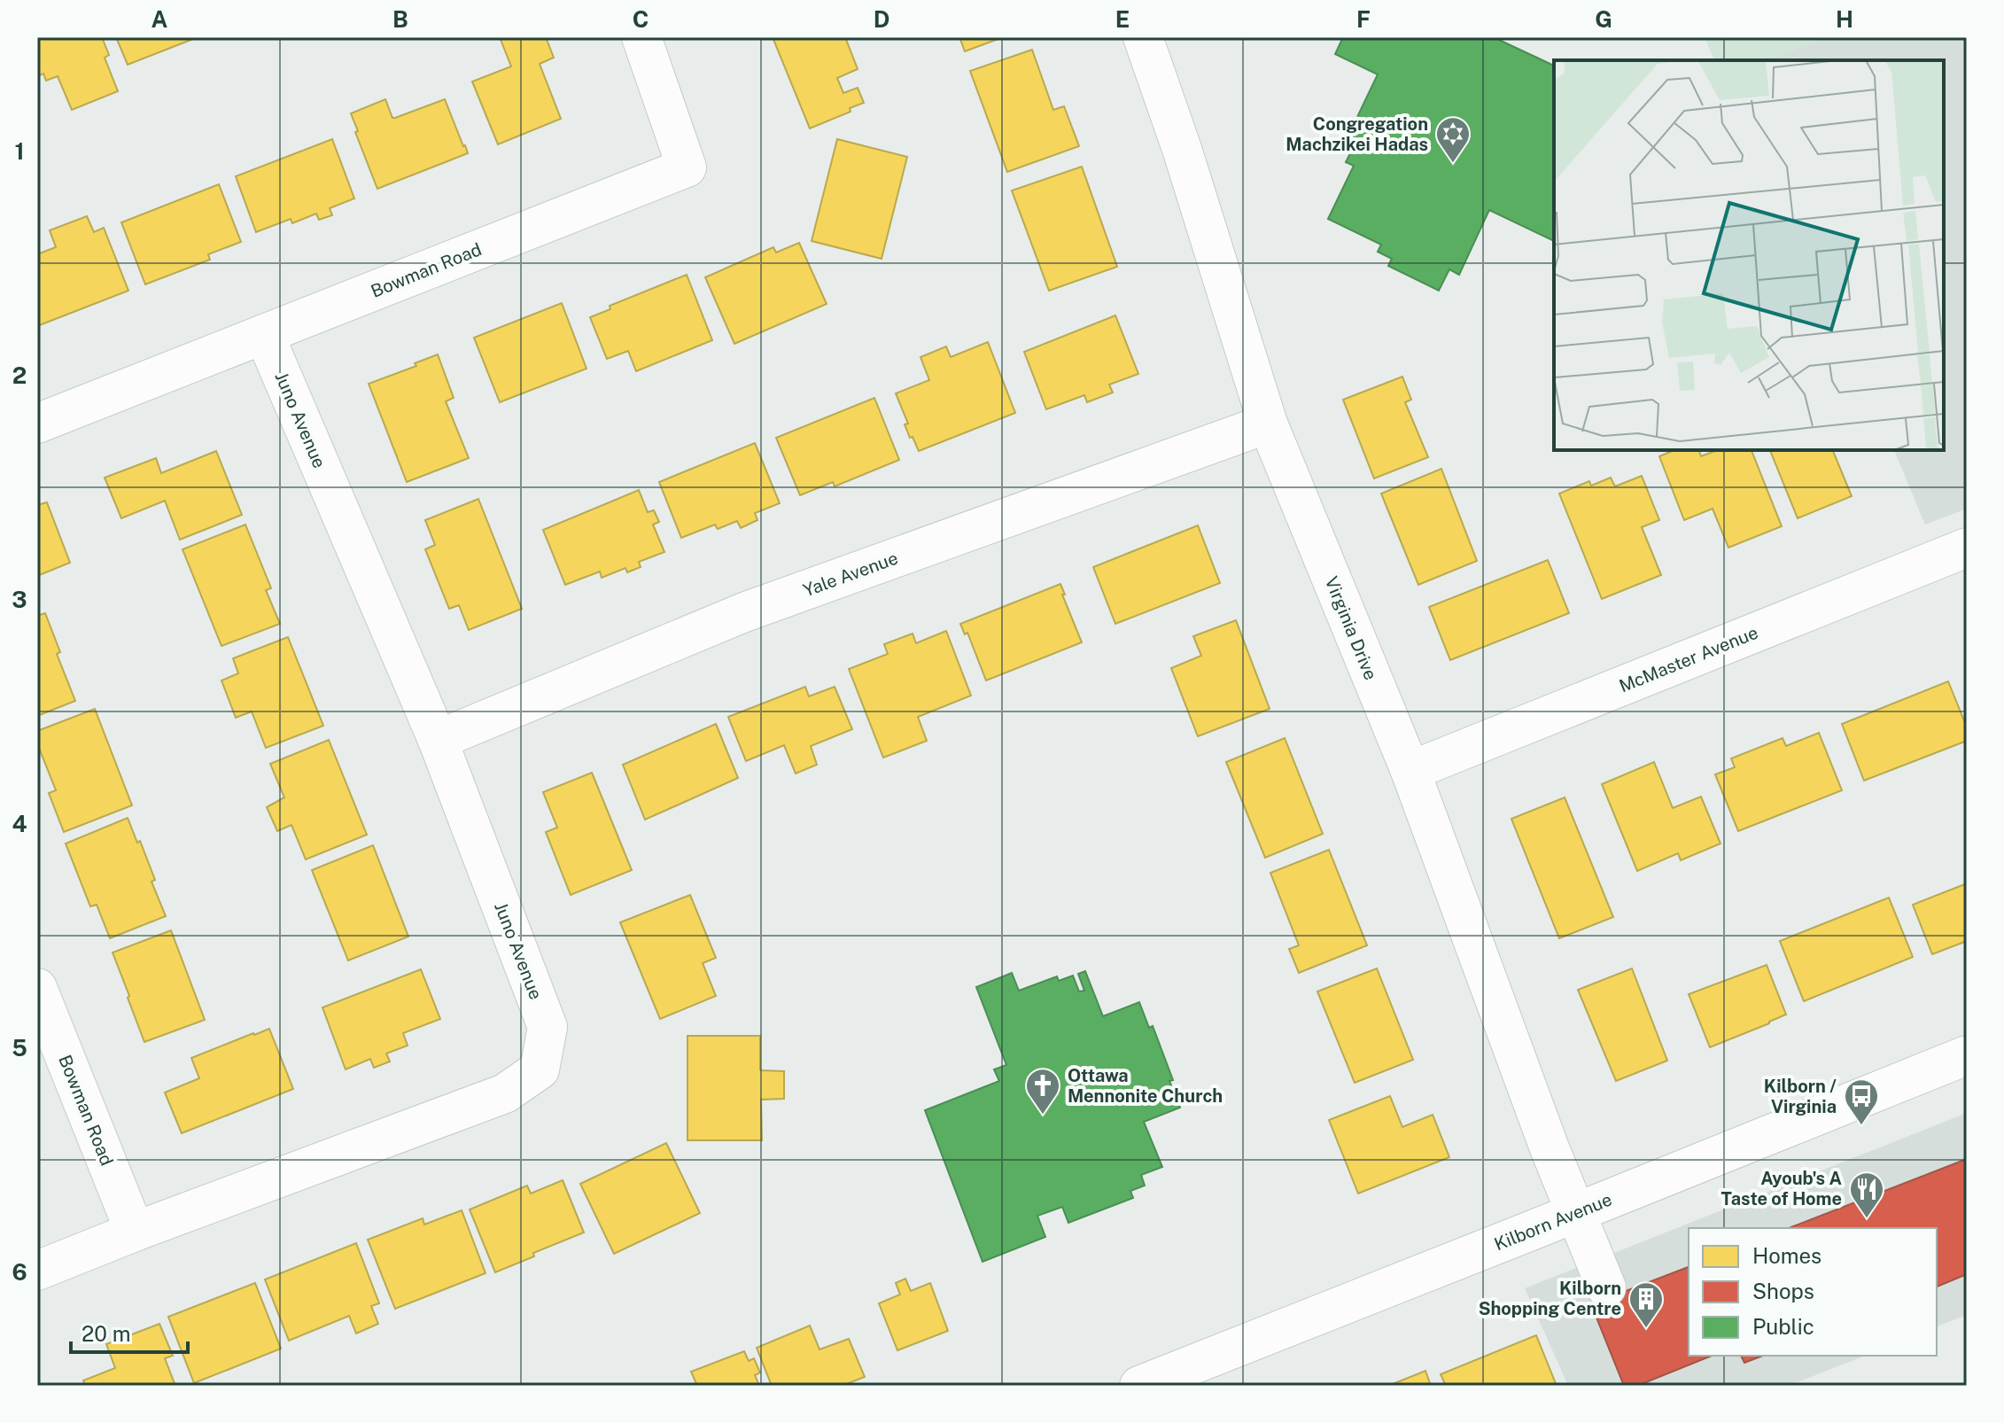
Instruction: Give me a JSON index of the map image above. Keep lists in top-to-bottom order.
{
  "streets": {
    "street": [
      "Bowman Road",
      "Juno Avenue",
      "Yale Avenue",
      "Virginia Drive",
      "McMaster Avenue",
      "Kilborn Avenue"
    ]
  },
  "crossings": [
    ["Bowman Road", "Juno Avenue"],
    ["Juno Avenue", "Yale Avenue"],
    ["Yale Avenue", "Virginia Drive"],
    ["Virginia Drive", "McMaster Avenue"],
    ["Virginia Drive", "Kilborn Avenue"]
  ],
  "places": {
    "synagogue": ["Congregation Machzikei Hadas"],
    "church": ["Ottawa Mennonite Church"],
    "bus stop": ["Kilborn / Virginia"],
    "restaurant": ["Ayoub's A Taste of Home"],
    "building": ["Kilborn Shopping Centre"]
  },
  "legend": ["Homes", "Shops", "Public"],
  "scale_bar": "20 m",
  "grid": {
    "columns": [
      "A",
      "B",
      "C",
      "D",
      "E",
      "F",
      "G",
      "H"
    ],
    "rows": [
      "1",
      "2",
      "3",
      "4",
      "5",
      "6"
    ]
  }
}
